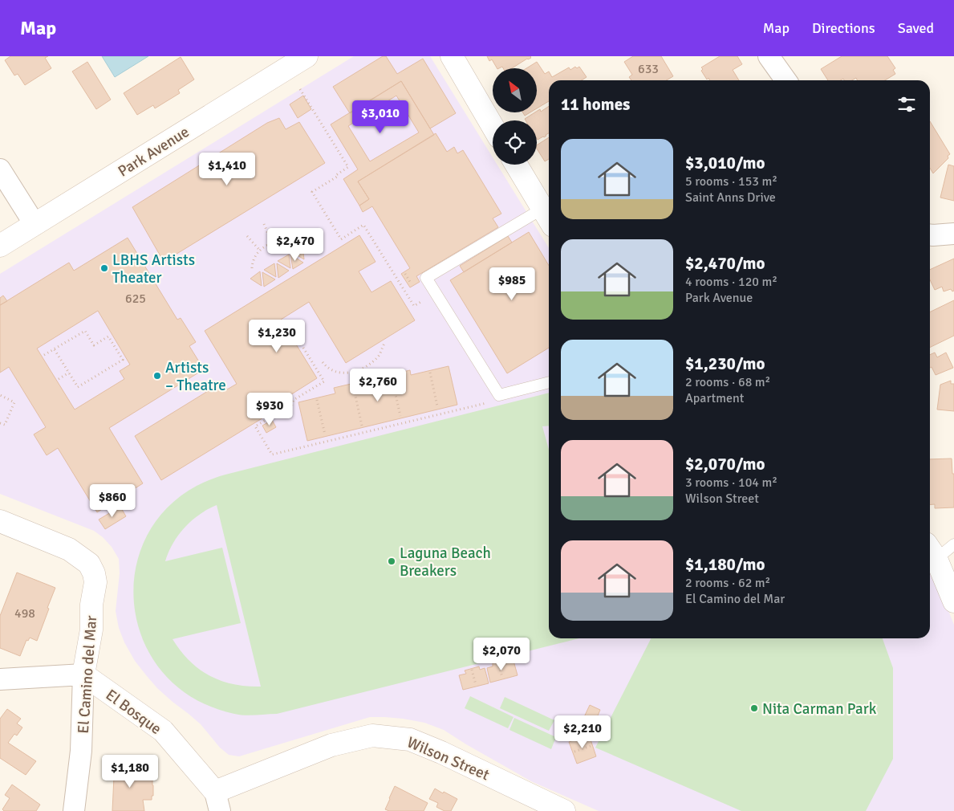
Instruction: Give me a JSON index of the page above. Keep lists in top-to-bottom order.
{
  "streets": {
    "street": [
      "Park Avenue",
      "El Camino del Mar",
      "El Bosque",
      "Wilson Street"
    ]
  },
  "crossings": [
    ["El Camino del Mar", "El Bosque"],
    ["El Bosque", "Wilson Street"]
  ],
  "places": [
    "LBHS Artists Theater",
    "Artists – Theatre",
    "Laguna Beach Breakers",
    "Nita Carman Park"
  ],
  "house_numbers": ["633", "625", "498"],
  "north": "top left",
  "page": {
    "header": "Map",
    "nav": ["Map", "Directions", "Saved"],
    "heading": "11 homes",
    "price": [
      "$3,010",
      "$1,410",
      "$2,470",
      "$985",
      "$1,230",
      "$2,760",
      "$930",
      "$860",
      "$2,070",
      "$2,210",
      "$1,180"
    ],
    "list": [
      {
        "name": "$3,010/mo",
        "note": "5 rooms · 153 m² · Saint Anns Drive"
      },
      {
        "name": "$2,470/mo",
        "note": "4 rooms · 120 m² · Park Avenue"
      },
      {
        "name": "$1,230/mo",
        "note": "2 rooms · 68 m² · Apartment"
      },
      {
        "name": "$2,070/mo",
        "note": "3 rooms · 104 m² · Wilson Street"
      },
      {
        "name": "$1,180/mo",
        "note": "2 rooms · 62 m² · El Camino del Mar"
      }
    ]
  }
}
